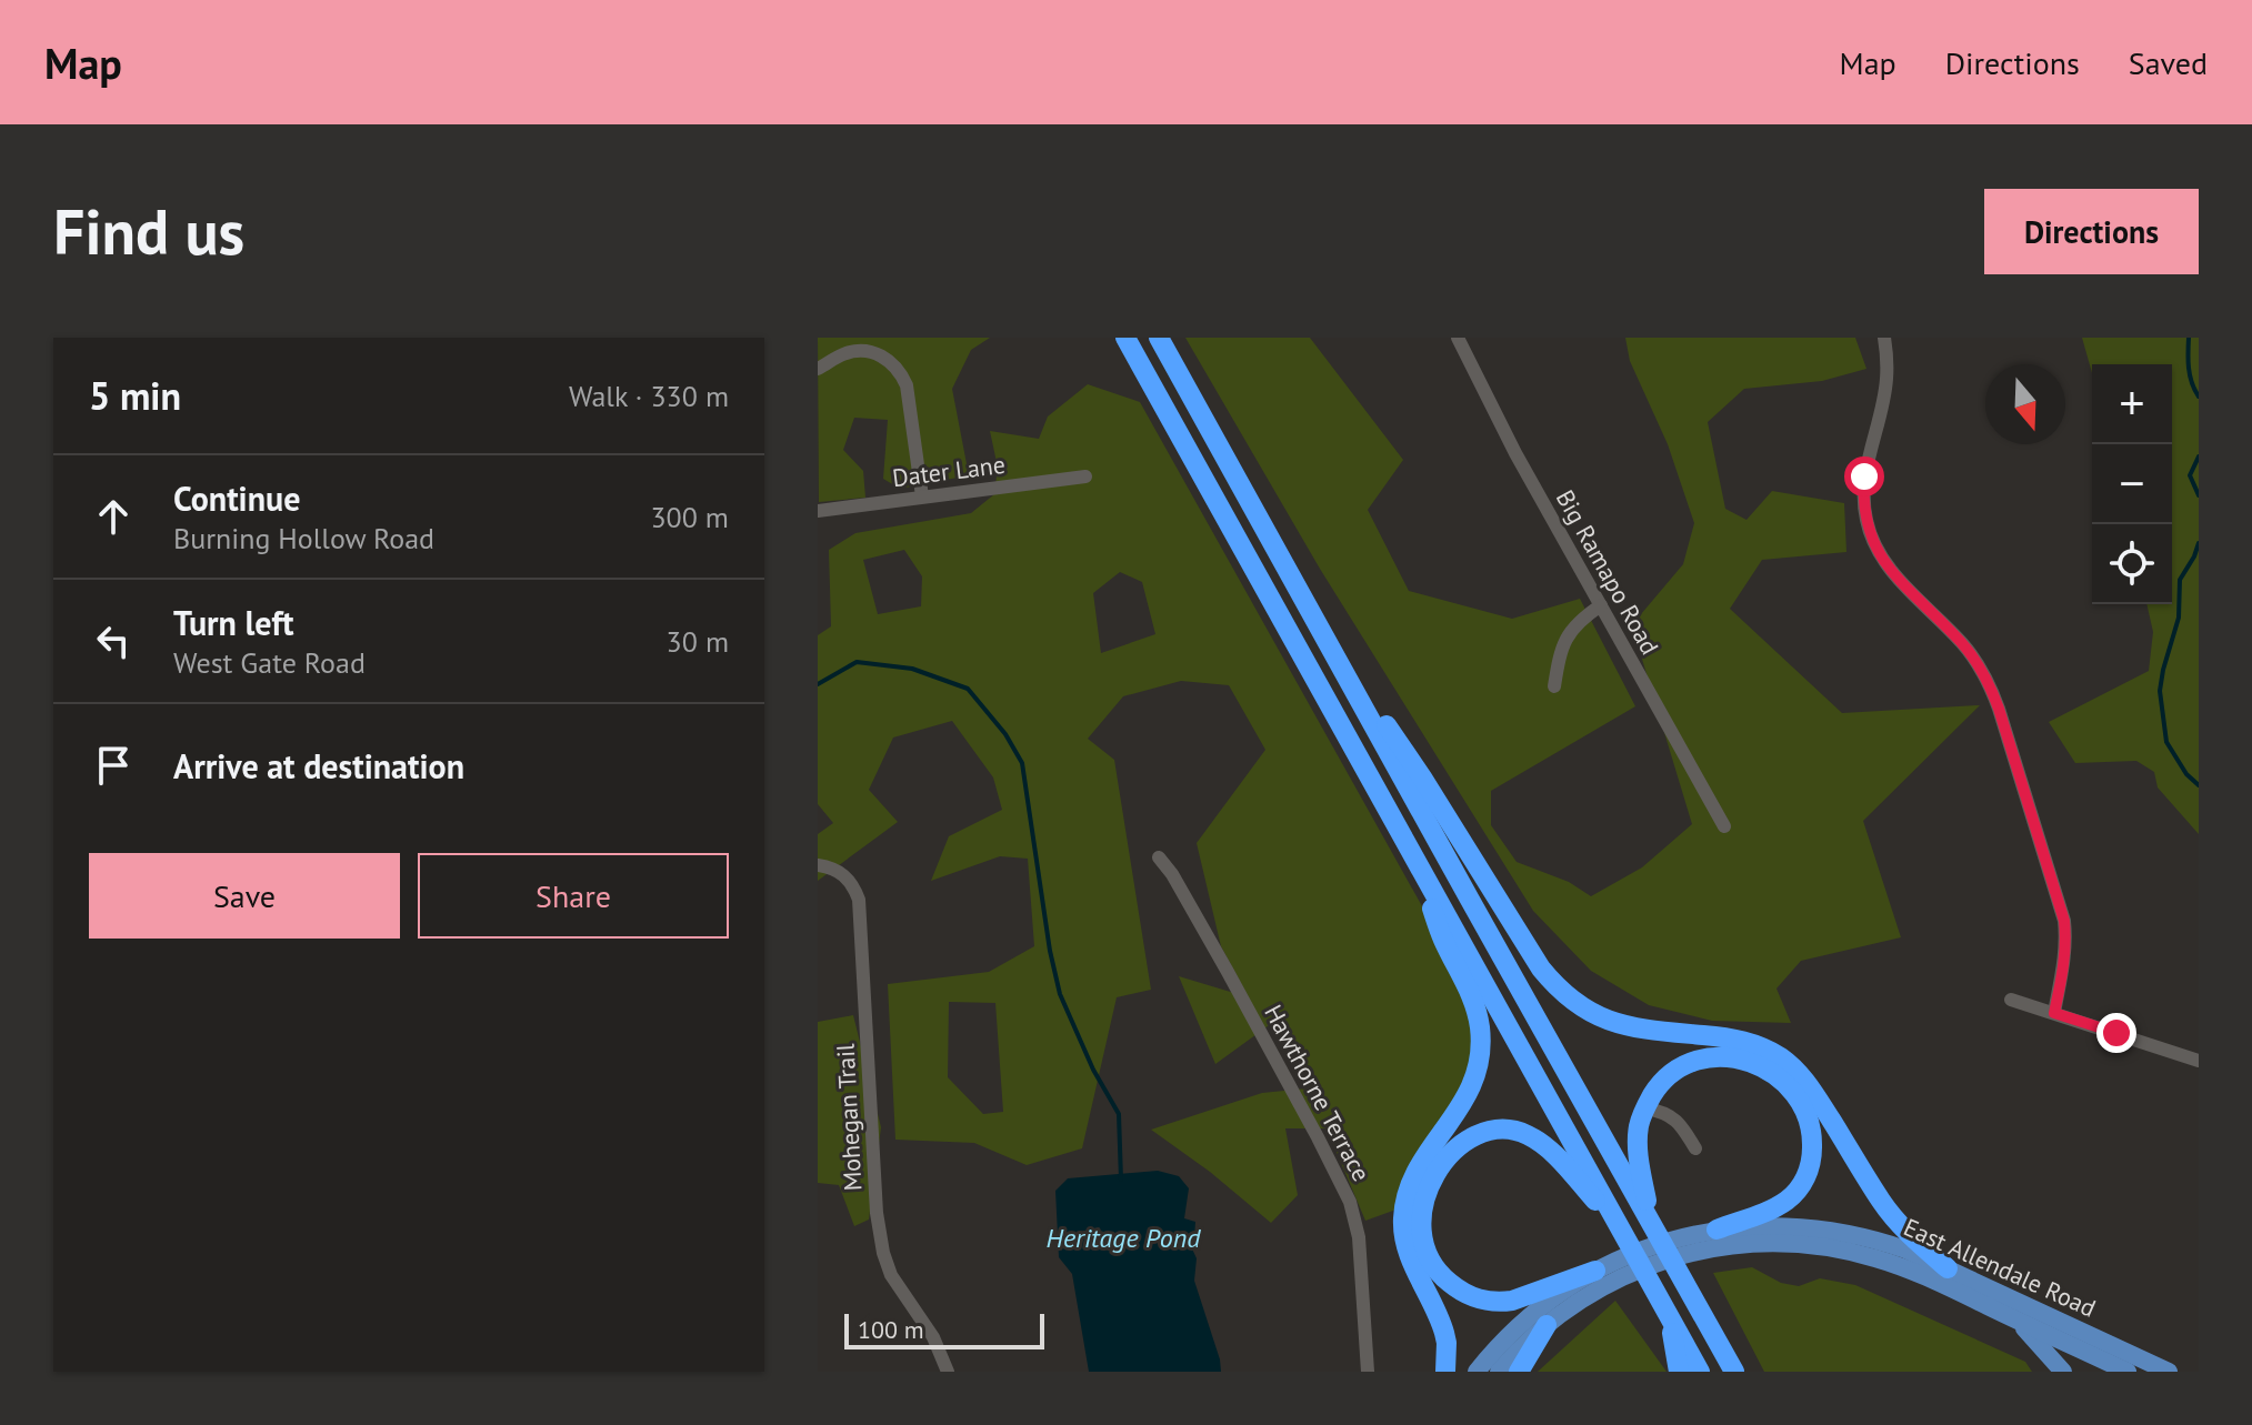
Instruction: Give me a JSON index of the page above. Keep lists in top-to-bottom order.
{
  "streets": {
    "main road": ["East Allendale Road"],
    "street": [
      "Dater Lane",
      "Big Ramapo Road",
      "Hawthorne Terrace",
      "Mohegan Trail"
    ]
  },
  "water": ["Heritage Pond"],
  "scale_bar": "100 m",
  "north": "bottom",
  "page": {
    "header": "Map",
    "nav": ["Map", "Directions", "Saved"],
    "buttons": [
      "Directions",
      ["Save", "Share"]
    ],
    "title": "Find us",
    "heading": ["5 min", "Walk · 330 m"],
    "map_buttons": ["+", "−"],
    "list": [
      ["Continue", "Burning Hollow Road", "300 m"],
      ["Turn left", "West Gate Road", "30 m"],
      "Arrive at destination"
    ],
    "scale": "100 m"
  }
}
